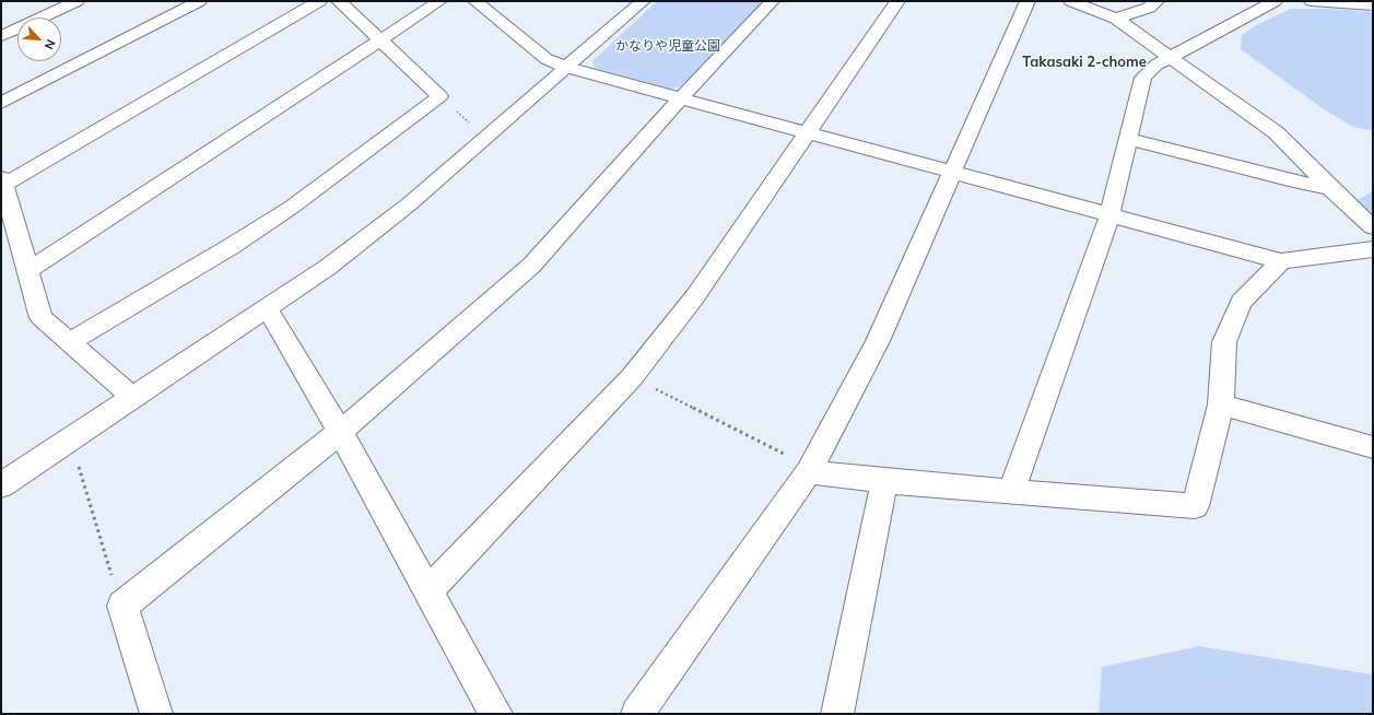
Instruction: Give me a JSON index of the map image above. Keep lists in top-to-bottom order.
{
  "districts": ["Takasaki 2-chome"],
  "parks": ["かなりや児童公園"],
  "north": "bottom right"
}
